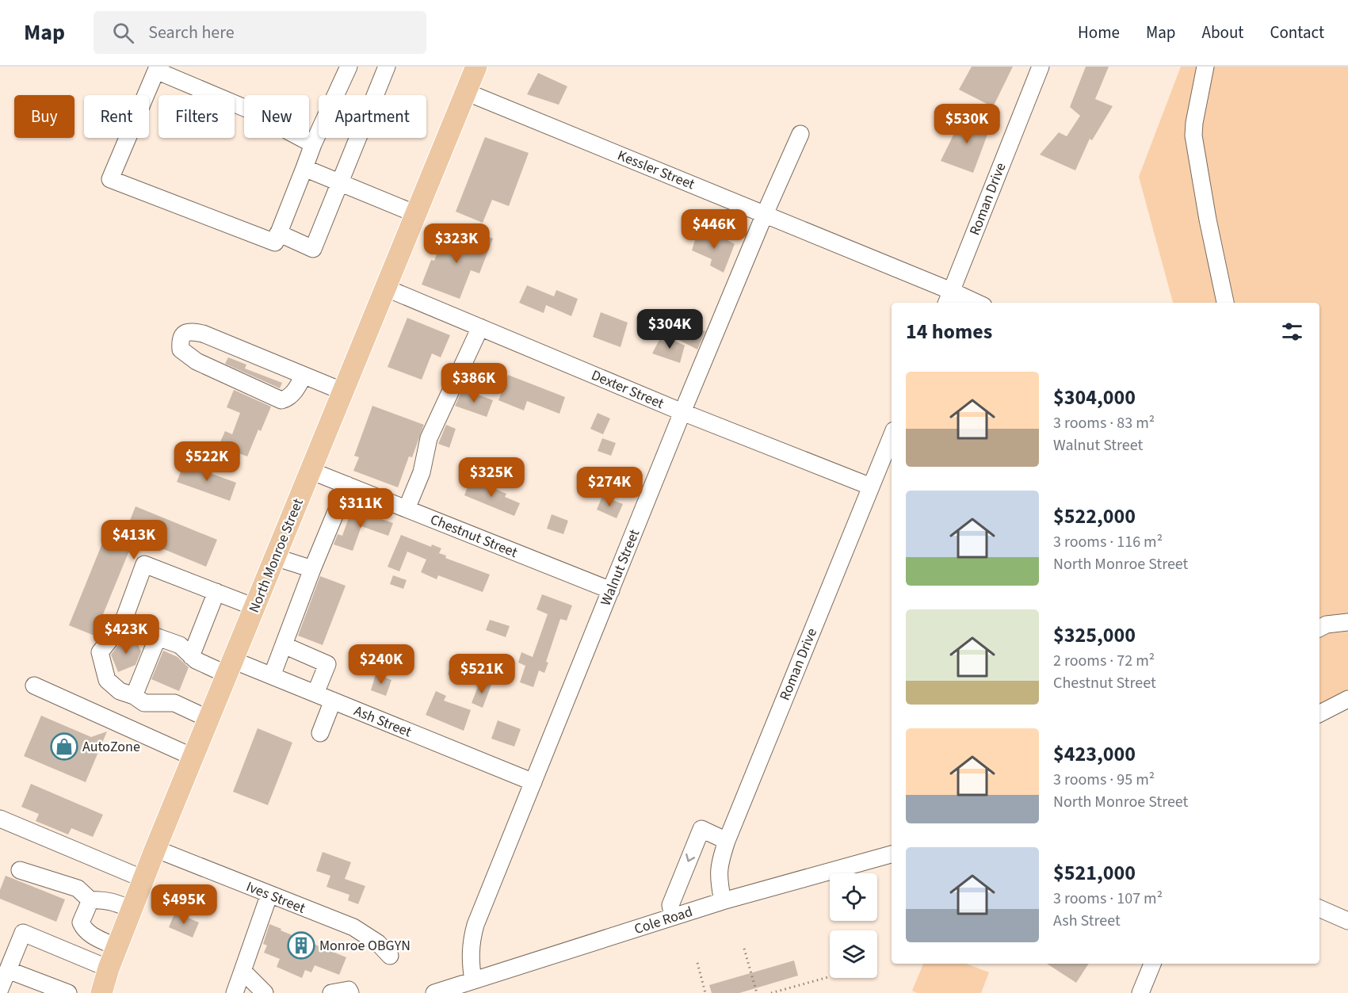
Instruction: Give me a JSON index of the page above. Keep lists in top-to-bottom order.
{
  "streets": {
    "main road": ["North Monroe Street"],
    "street": [
      "Kessler Street",
      "Roman Drive",
      "Dexter Street",
      "Chestnut Street",
      "Walnut Street",
      "Ash Street",
      "Ives Street",
      "Cole Road"
    ]
  },
  "crossings": [
    ["Kessler Street", "Roman Drive"],
    ["Kessler Street", "North Monroe Street"],
    ["Kessler Street", "Walnut Street"],
    ["Roman Drive", "Dexter Street"],
    ["Roman Drive", "Cole Road"],
    ["Dexter Street", "North Monroe Street"],
    ["Dexter Street", "Walnut Street"],
    ["Chestnut Street", "North Monroe Street"],
    ["Chestnut Street", "Walnut Street"],
    ["North Monroe Street", "Ash Street"],
    ["North Monroe Street", "Ives Street"],
    ["Walnut Street", "Ash Street"],
    ["Walnut Street", "Cole Road"]
  ],
  "places": {
    "shop": ["AutoZone"],
    "building": ["Monroe OBGYN"]
  },
  "page": {
    "header": "Map",
    "search": "Search here",
    "nav": [
      "Home",
      "Map",
      "About",
      "Contact"
    ],
    "chip": [
      "Buy",
      "Rent",
      "Filters",
      "New",
      "Apartment"
    ],
    "price": [
      "$530K",
      "$446K",
      "$323K",
      "$304K",
      "$386K",
      "$522K",
      "$325K",
      "$274K",
      "$311K",
      "$413K",
      "$423K",
      "$240K",
      "$521K",
      "$495K"
    ],
    "heading": "14 homes",
    "list": [
      {
        "name": "$304,000",
        "note": "3 rooms · 83 m² · Walnut Street"
      },
      {
        "name": "$522,000",
        "note": "3 rooms · 116 m² · North Monroe Street"
      },
      {
        "name": "$325,000",
        "note": "2 rooms · 72 m² · Chestnut Street"
      },
      {
        "name": "$423,000",
        "note": "3 rooms · 95 m² · North Monroe Street"
      },
      {
        "name": "$521,000",
        "note": "3 rooms · 107 m² · Ash Street"
      }
    ]
  }
}
